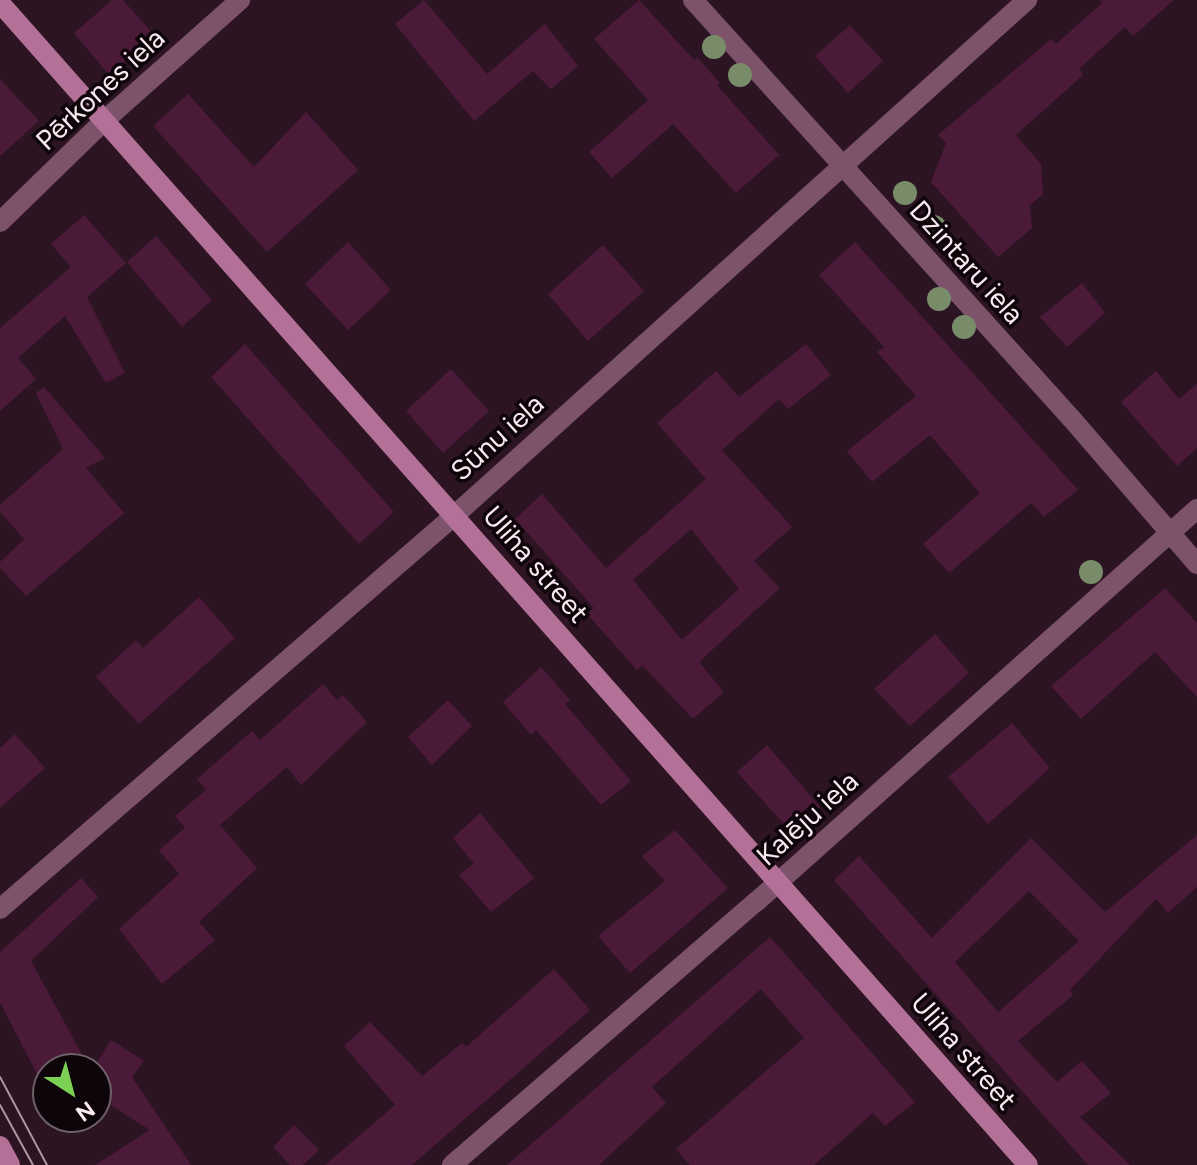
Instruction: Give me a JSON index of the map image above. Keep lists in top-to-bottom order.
{
  "streets": {
    "main road": ["Uliha street"],
    "street": [
      "Pērkones iela",
      "Dzintaru iela",
      "Sūnu iela",
      "Kalēju iela"
    ]
  },
  "crossings": [
    ["Pērkones iela", "Uliha street"],
    ["Dzintaru iela", "Sūnu iela"],
    ["Dzintaru iela", "Kalēju iela"],
    ["Sūnu iela", "Uliha street"],
    ["Uliha street", "Kalēju iela"]
  ],
  "north": "bottom right"
}
